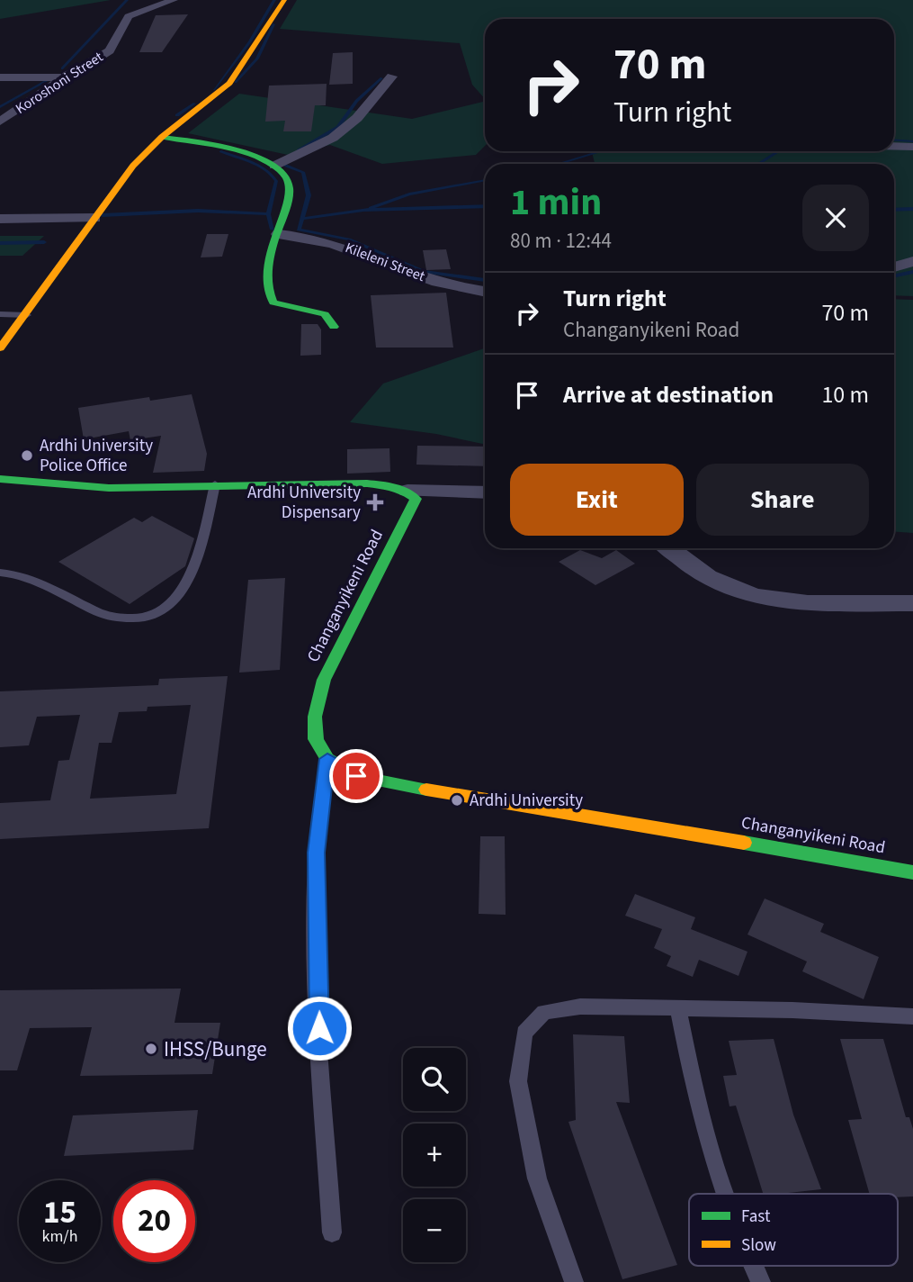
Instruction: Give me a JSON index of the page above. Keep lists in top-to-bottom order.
{
  "streets": {
    "street": ["Koroshoni Street", "Kileleni Street", "Changanyikeni Road"]
  },
  "places": {
    "other": ["Ardhi University Police Office", "Ardhi University", "IHSS/Bunge"],
    "health": ["Ardhi University Dispensary"]
  },
  "legend": ["Fast", "Slow"],
  "page": {
    "turn": ["70 m", "Turn right"],
    "heading": ["1 min", "80 m · 12:44"],
    "list": [
      {
        "name": "Turn right",
        "note": "Changanyikeni Road",
        "value": "70 m"
      },
      {
        "name": "Arrive at destination",
        "value": "10 m"
      }
    ],
    "buttons": ["Exit", "Share"],
    "map_buttons": ["+", "−"],
    "speed": "15 km/h",
    "limit": "20"
  }
}
